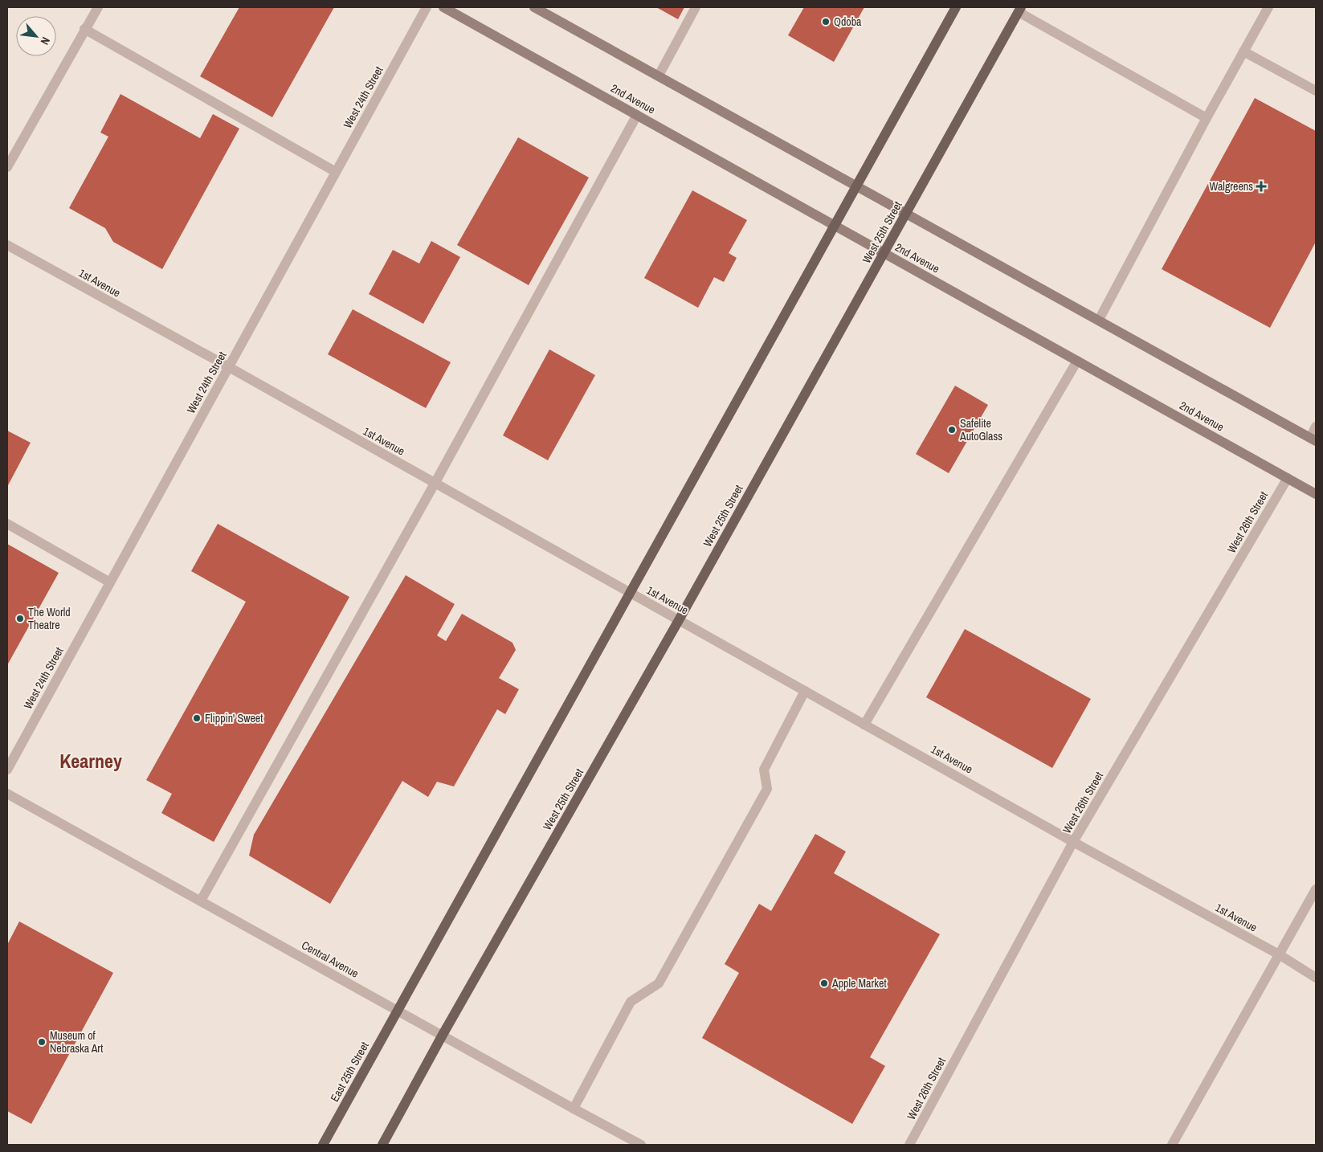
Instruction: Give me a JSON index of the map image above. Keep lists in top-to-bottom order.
{
  "streets": {
    "main road": ["2nd Avenue", "West 25th Street", "East 25th Street"],
    "street": [
      "West 24th Street",
      "1st Avenue",
      "West 26th Street",
      "Central Avenue"
    ]
  },
  "crossings": [
    ["West 24th Street", "1st Avenue"],
    ["2nd Avenue", "West 25th Street"],
    ["2nd Avenue", "West 26th Street"],
    ["West 25th Street", "1st Avenue"],
    ["West 25th Street", "Central Avenue"],
    ["1st Avenue", "West 26th Street"],
    ["Central Avenue", "East 25th Street"]
  ],
  "districts": ["Kearney"],
  "places": {
    "other": [
      "Qdoba",
      "Safelite AutoGlass",
      "The World Theatre",
      "Flippin' Sweet",
      "Apple Market",
      "Museum of Nebraska Art"
    ],
    "health": ["Walgreens"]
  },
  "north": "bottom right"
}
